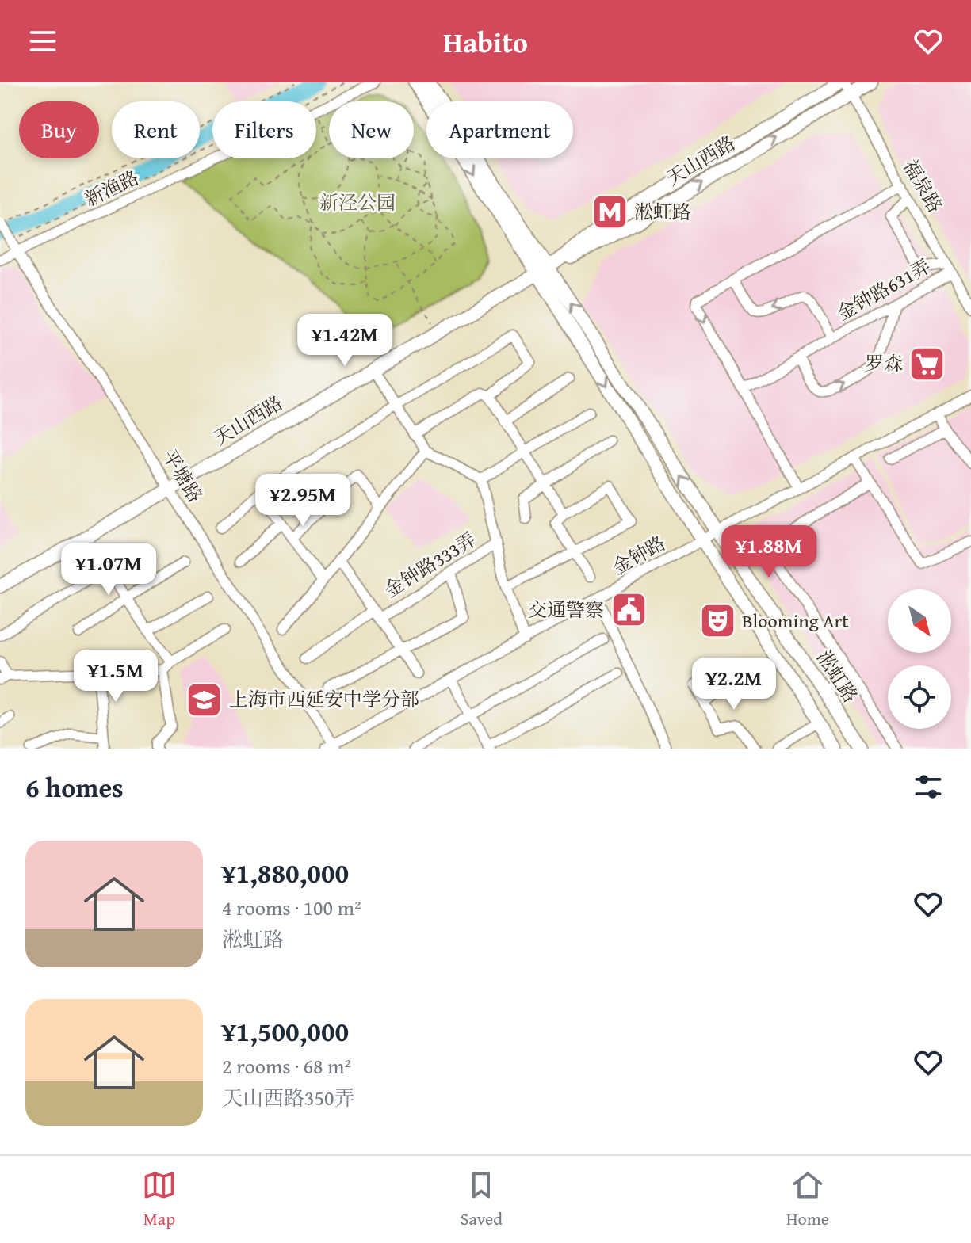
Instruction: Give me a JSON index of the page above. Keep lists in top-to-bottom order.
{
  "streets": {
    "main road": ["天山西路", "淞虹路"],
    "street": [
      "福泉路",
      "新渔路",
      "金钟路631弄",
      "平塘路",
      "金钟路",
      "金钟路333弄"
    ]
  },
  "crossings": [
    ["天山西路", "福泉路"],
    ["天山西路", "平塘路"],
    ["天山西路", "淞虹路"],
    ["福泉路", "金钟路631弄"],
    ["新渔路", "平塘路"],
    ["平塘路", "金钟路"],
    ["金钟路", "金钟路333弄"],
    ["金钟路", "淞虹路"]
  ],
  "parks": ["新泾公园"],
  "places": {
    "metro station": ["淞虹路"],
    "supermarket": ["罗森"],
    "public building": ["交通警察"],
    "theatre": ["Blooming Art"],
    "school or university": ["上海市西延安中学分部"]
  },
  "north": "bottom right",
  "page": {
    "header": "Habito",
    "chip": [
      "Buy",
      "Rent",
      "Filters",
      "New",
      "Apartment"
    ],
    "price": [
      "¥1.42M",
      "¥2.95M",
      "¥1.88M",
      "¥1.07M",
      "¥1.5M",
      "¥2.2M"
    ],
    "heading": "6 homes",
    "list": [
      {
        "name": "¥1,880,000",
        "note": "4 rooms · 100 m² · 淞虹路"
      },
      {
        "name": "¥1,500,000",
        "note": "2 rooms · 68 m² · 天山西路350弄"
      }
    ],
    "tabs": ["Map", "Saved", "Home"]
  }
}
